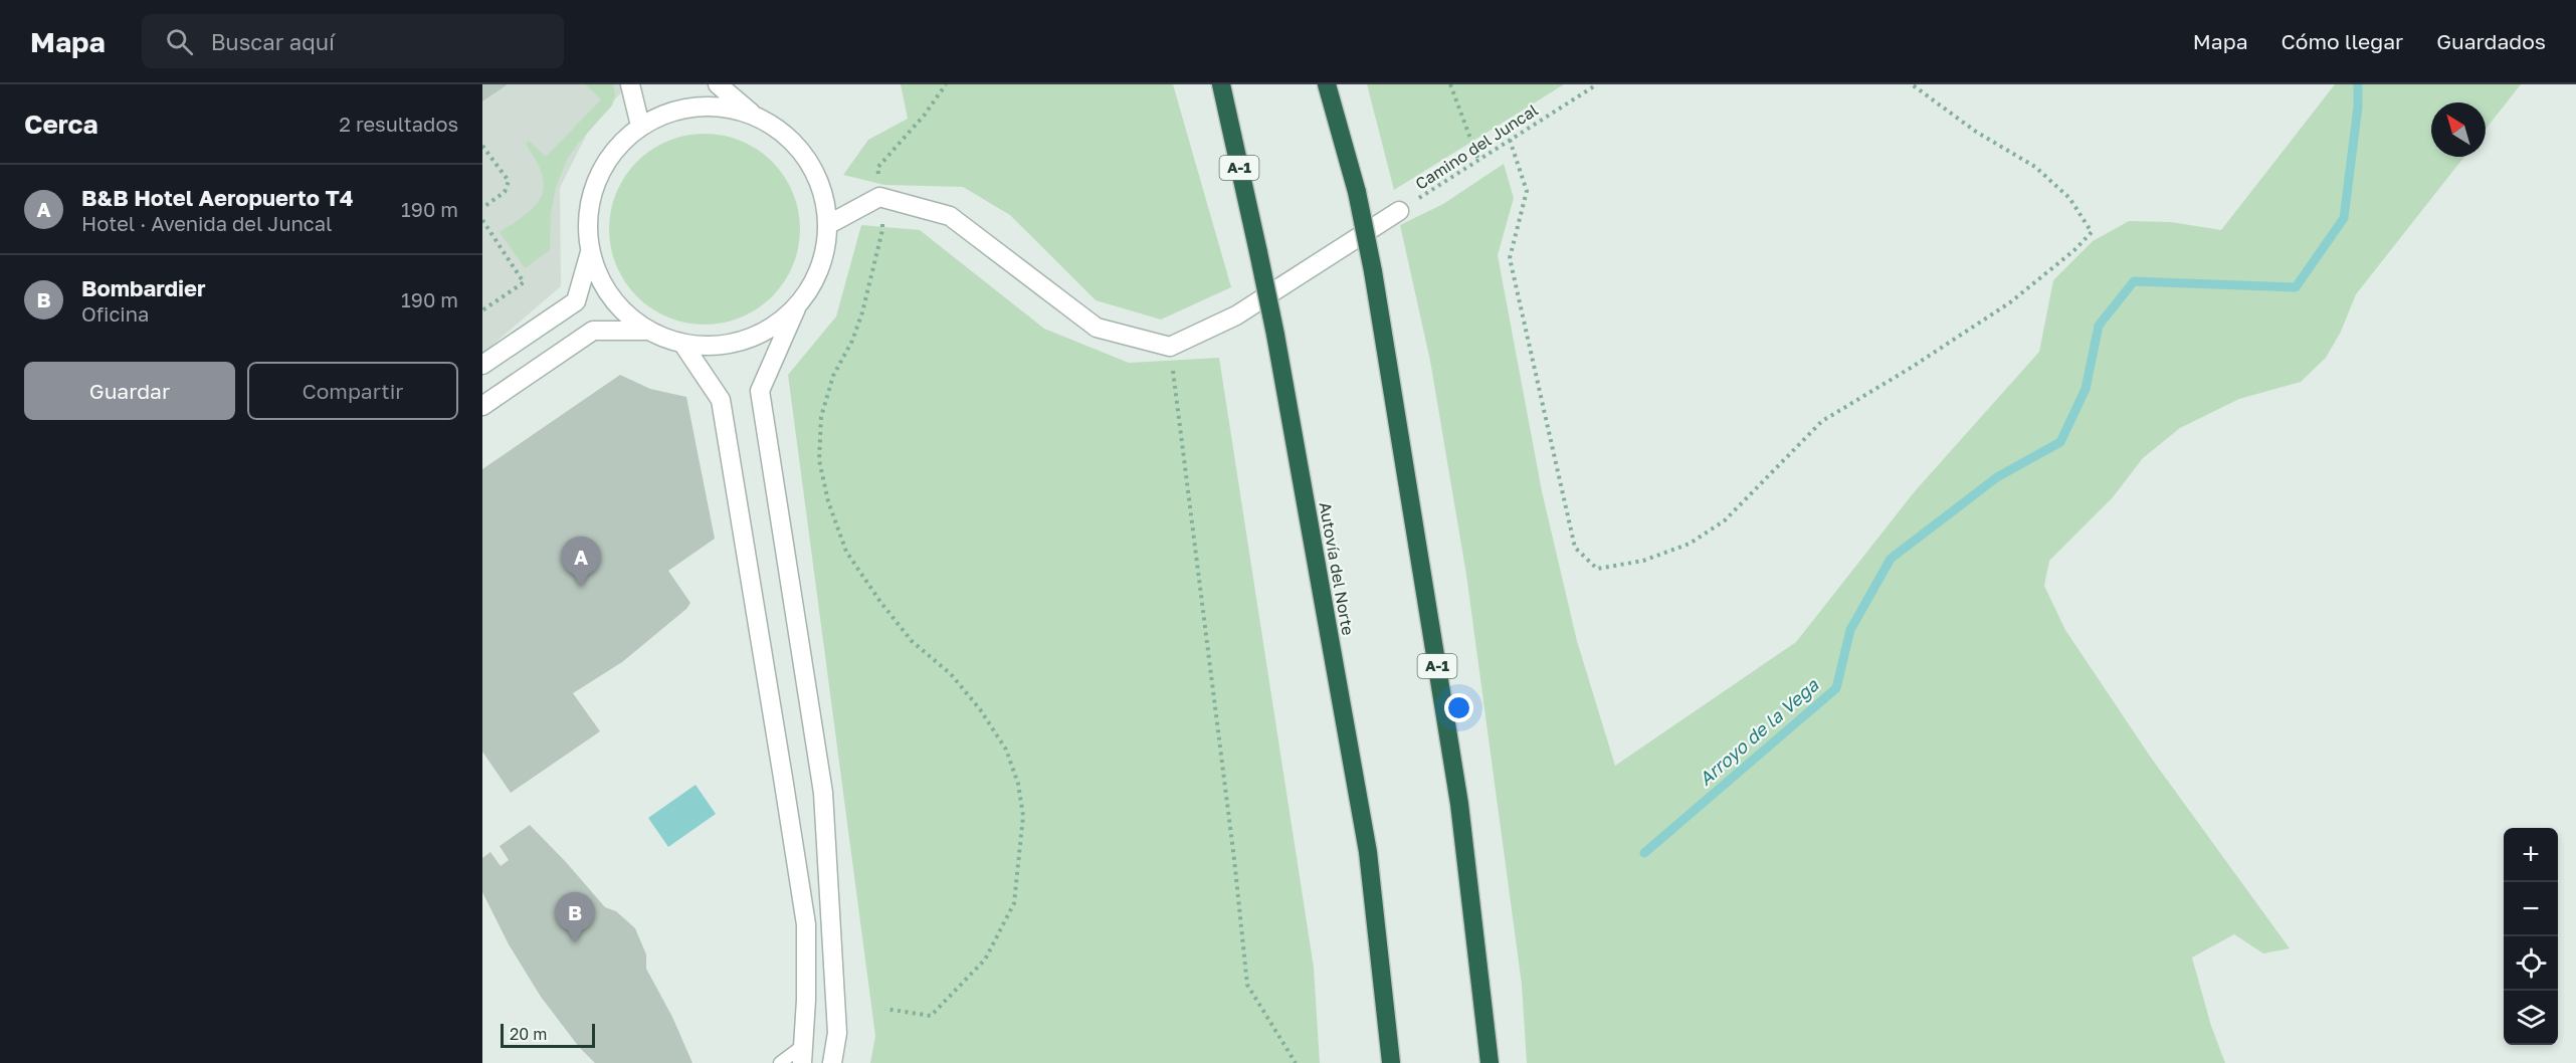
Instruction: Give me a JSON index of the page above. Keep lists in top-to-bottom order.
{
  "streets": {
    "highway": ["A-1", "Autovía del Norte"],
    "path": ["Camino del Juncal"]
  },
  "water": ["Arroyo de la Vega"],
  "scale_bar": "20 m",
  "north": "top left",
  "page": {
    "header": "Mapa",
    "search": "Buscar aquí",
    "nav": ["Mapa", "Cómo llegar", "Guardados"],
    "heading": ["Cerca", "2 resultados"],
    "list": [
      {
        "mark": "A",
        "name": "B&B Hotel Aeropuerto T4",
        "note": "Hotel · Avenida del Juncal",
        "value": "190 m"
      },
      {
        "mark": "B",
        "name": "Bombardier",
        "note": "Oficina",
        "value": "190 m"
      }
    ],
    "buttons": ["Guardar", "Compartir"],
    "pins": ["A", "B"],
    "map_buttons": ["+", "−"],
    "scale": "20 m"
  }
}
